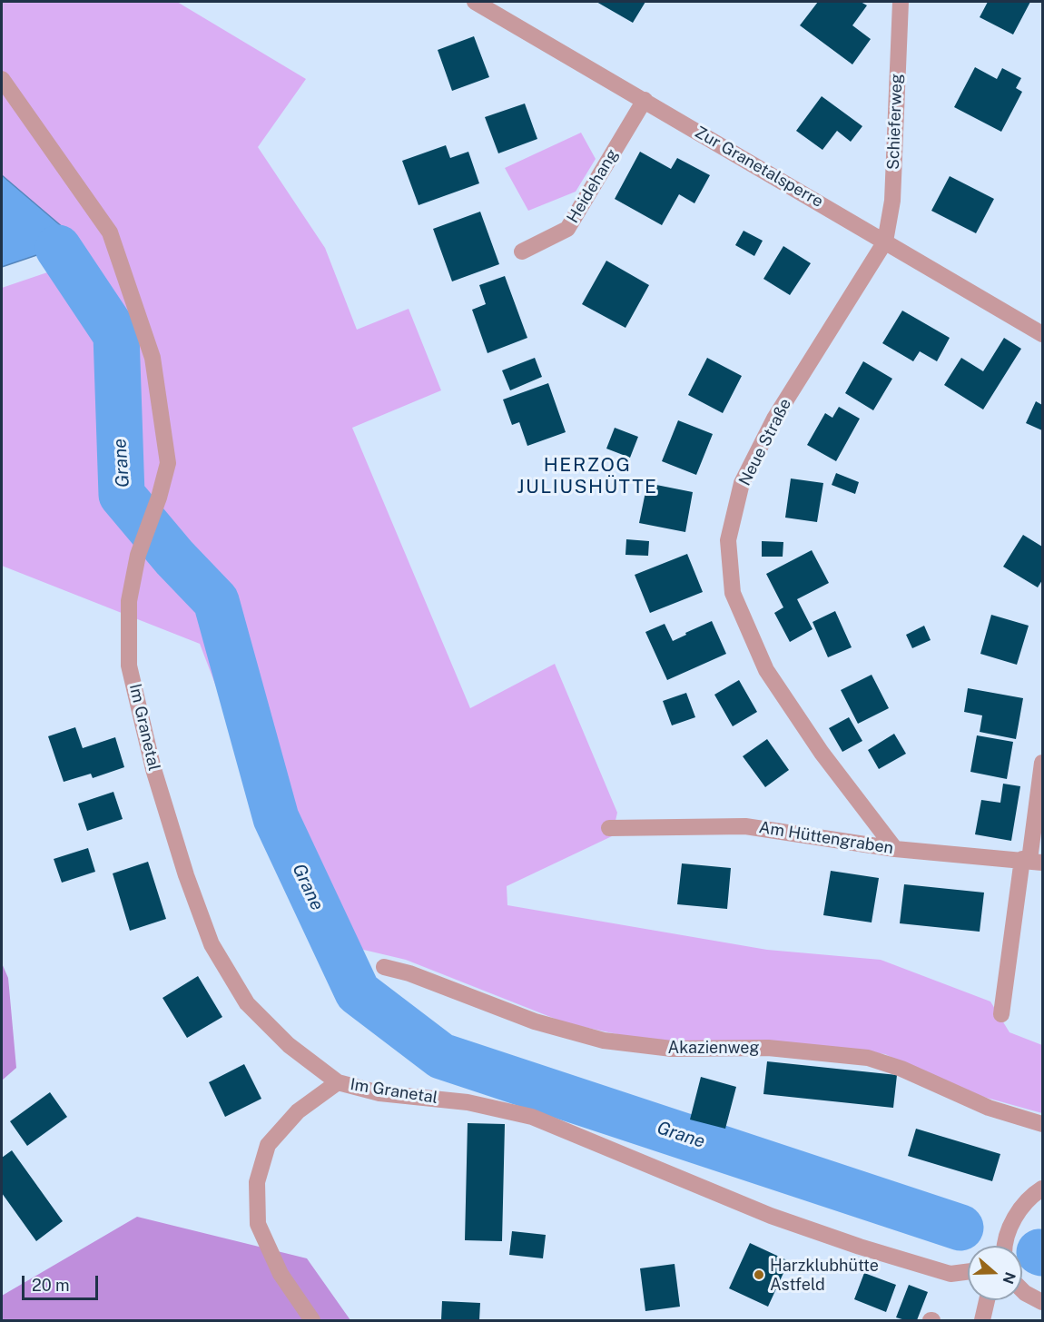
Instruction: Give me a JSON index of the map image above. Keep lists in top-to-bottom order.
{
  "streets": {
    "street": [
      "Schieferweg",
      "Zur Granetalsperre",
      "Heidehang",
      "Neue Straße",
      "Im Granetal",
      "Am Hüttengraben",
      "Akazienweg"
    ]
  },
  "crossings": [
    ["Schieferweg", "Zur Granetalsperre"],
    ["Schieferweg", "Neue Straße"],
    ["Zur Granetalsperre", "Heidehang"],
    ["Zur Granetalsperre", "Neue Straße"],
    ["Neue Straße", "Am Hüttengraben"]
  ],
  "districts": ["HERZOG JULIUSHÜTTE"],
  "water": ["Grane"],
  "places": ["Harzklubhütte Astfeld"],
  "scale_bar": "20 m",
  "north": "right"
}
